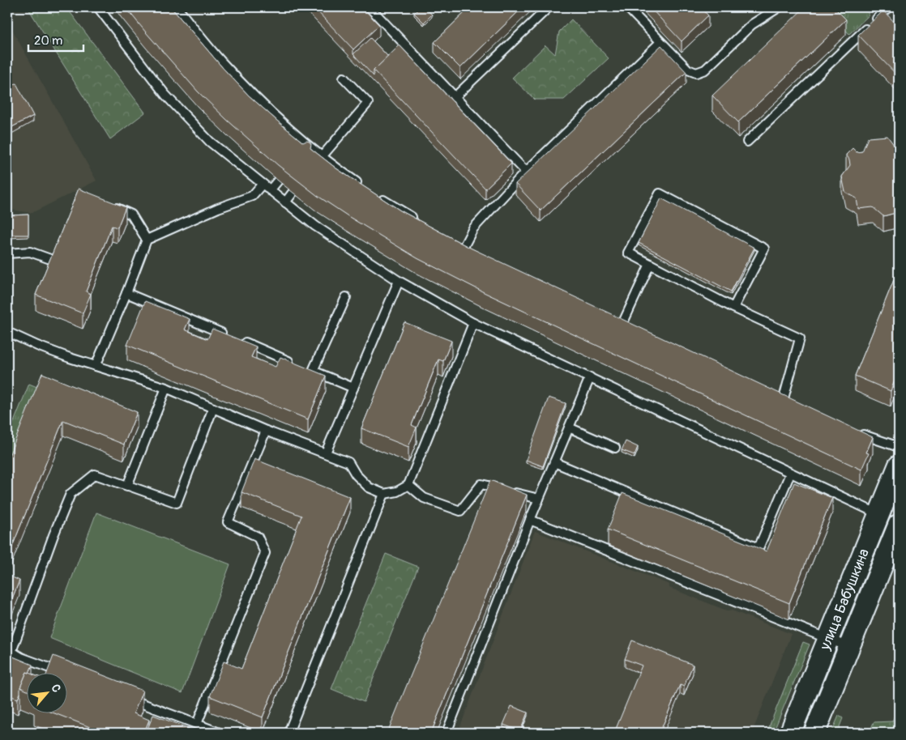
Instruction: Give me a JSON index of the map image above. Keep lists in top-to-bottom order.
{
  "streets": {
    "street": ["улица Бабушкина"]
  },
  "scale_bar": "20 m",
  "north": "top right"
}
